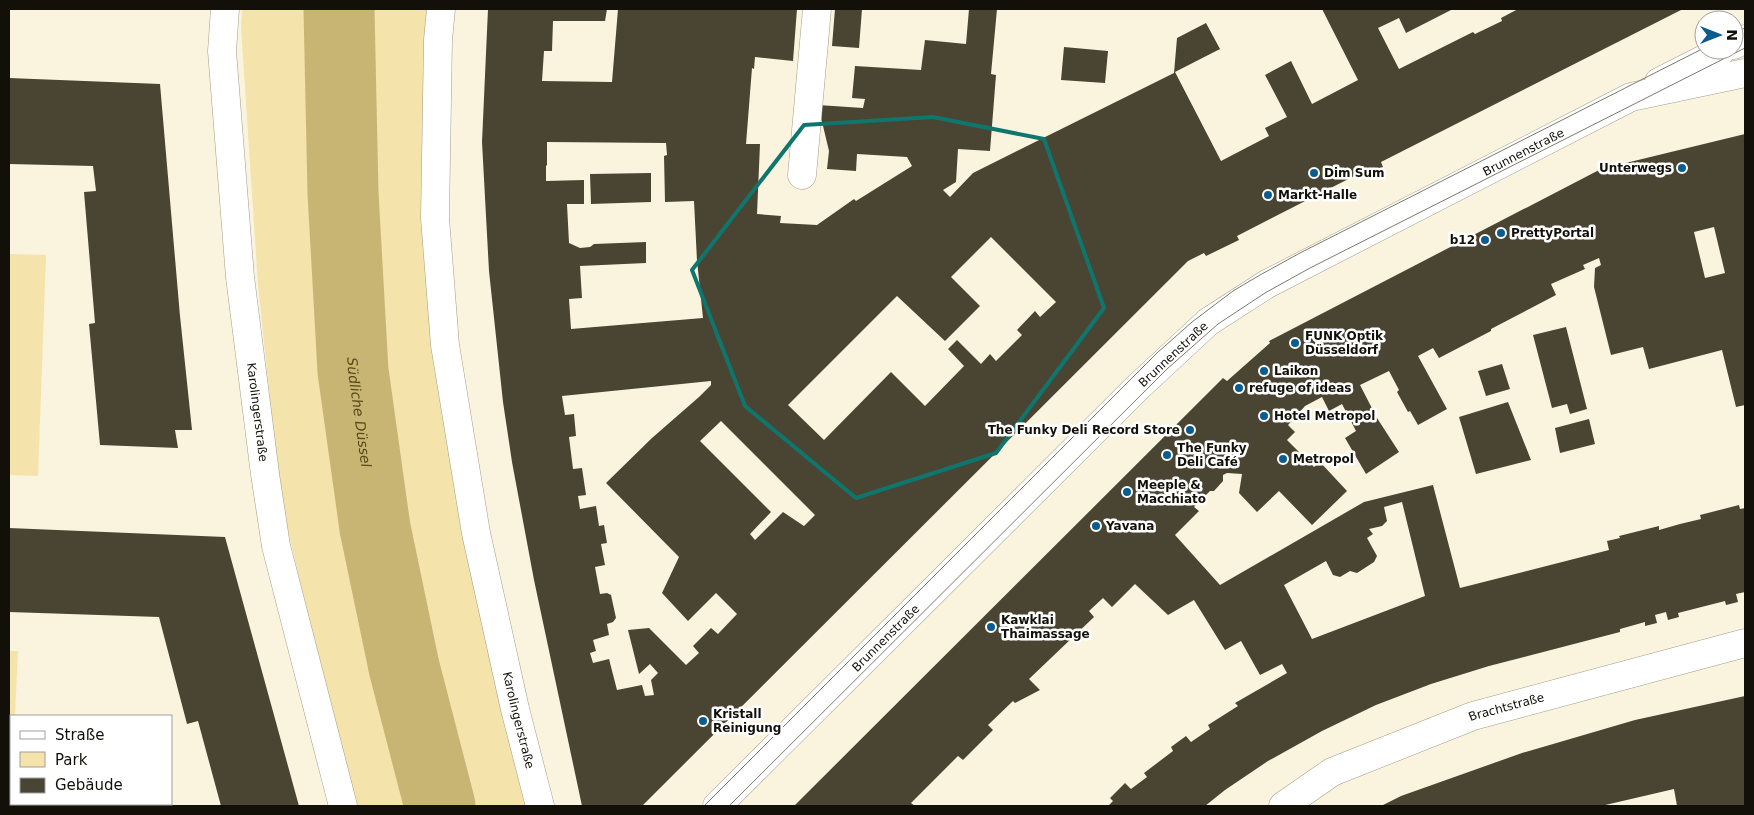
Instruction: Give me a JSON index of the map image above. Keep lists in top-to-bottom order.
{
  "streets": {
    "street": ["Brunnenstraße", "Karolingerstraße", "Brachtstraße"]
  },
  "water": ["Südliche Düssel"],
  "places": [
    "Unterwegs",
    "Dim Sum",
    "Markt-Halle",
    "PrettyPortal",
    "b12",
    "FUNK Optik Düsseldorf",
    "Laikon",
    "refuge of ideas",
    "Hotel Metropol",
    "The Funky Deli Record Store",
    "The Funky Deli Café",
    "Metropol",
    "Meeple & Macchiato",
    "Yavana",
    "Kawklai Thaimassage",
    "Kristall Reinigung"
  ],
  "legend": ["Straße", "Park", "Gebäude"],
  "north": "right"
}
